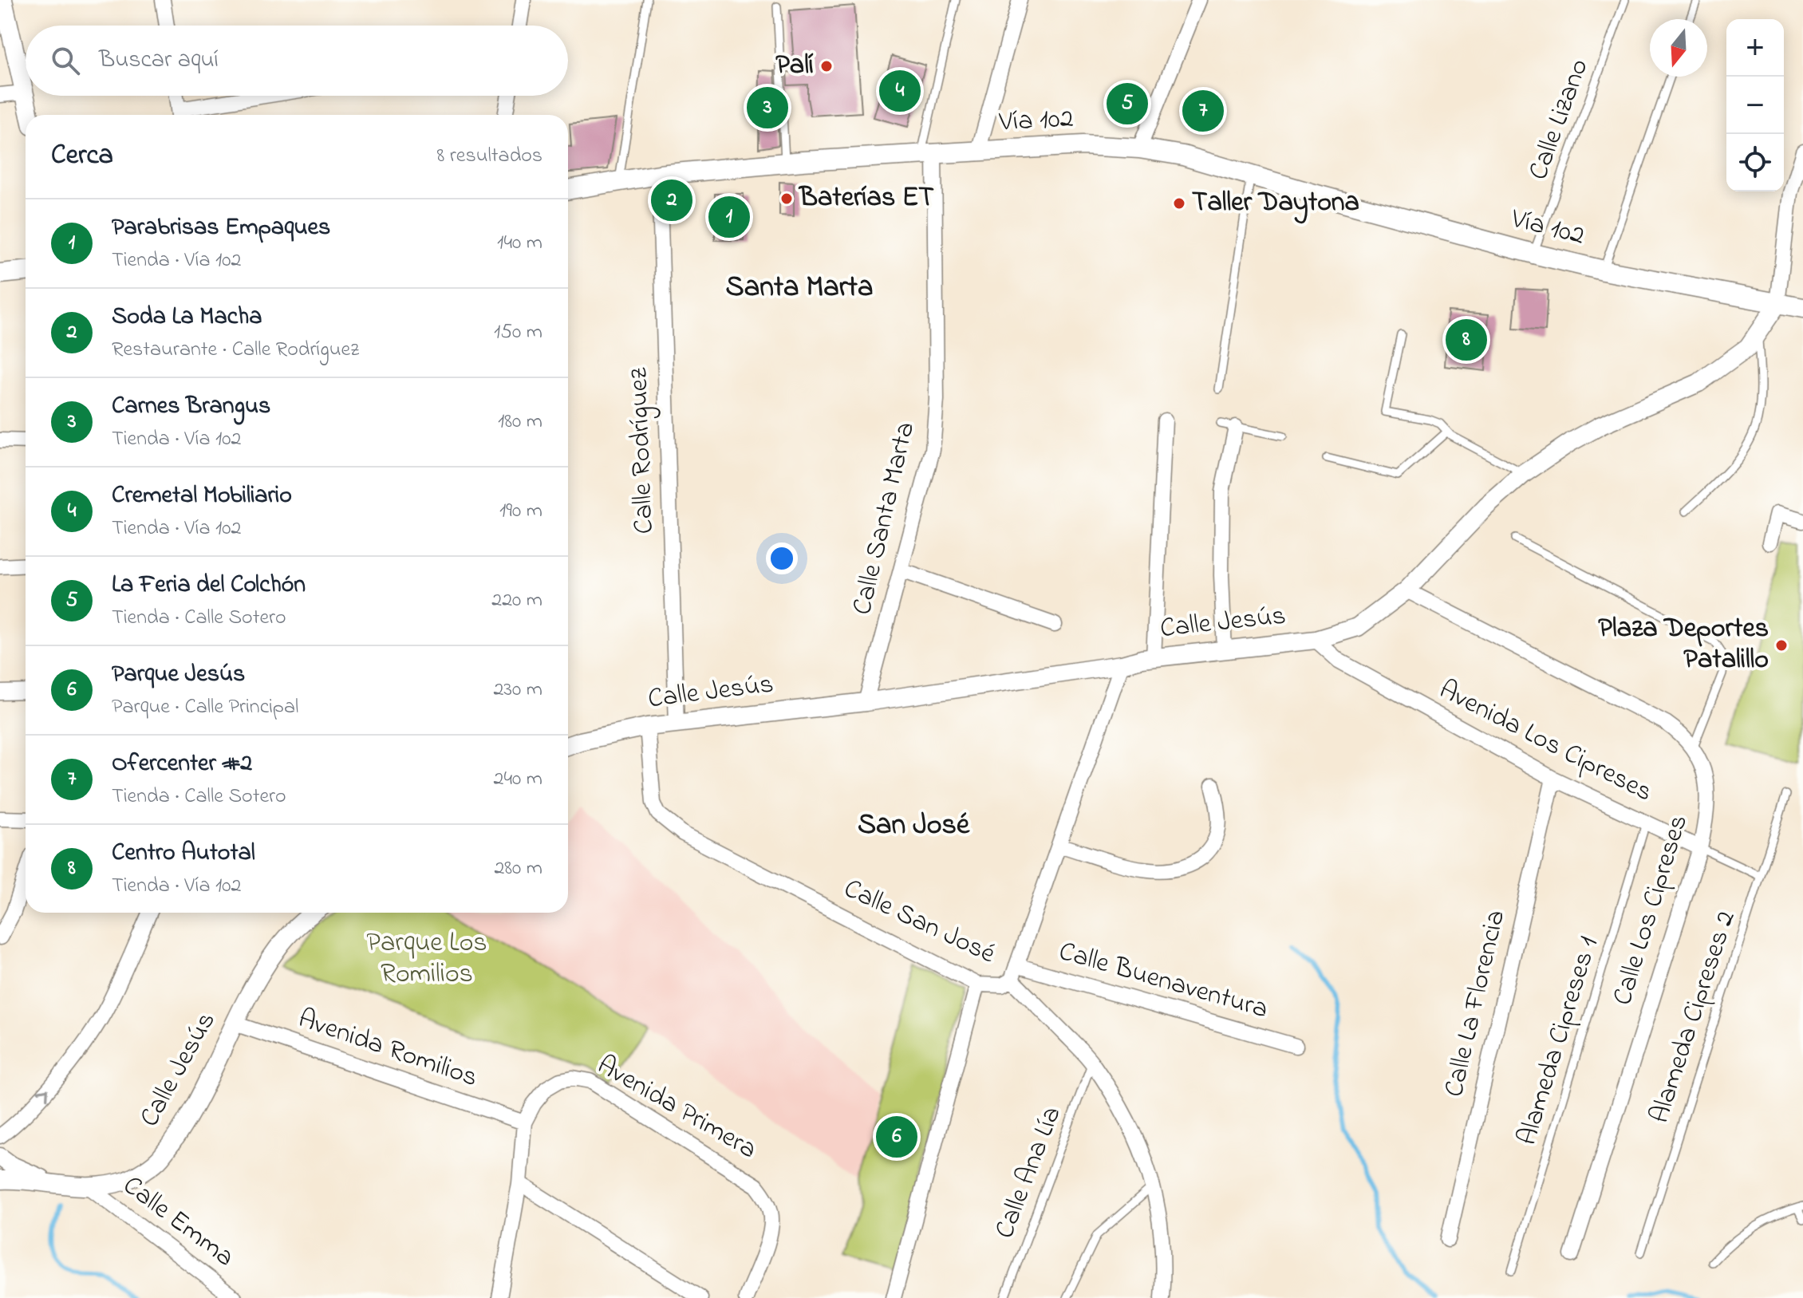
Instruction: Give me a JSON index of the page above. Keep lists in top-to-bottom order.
{
  "streets": {
    "main road": ["Vía 102"],
    "street": [
      "Calle Rodríguez",
      "Calle Santa Marta",
      "Calle Jesús",
      "Avenida Los Cipreses",
      "Calle Los Cipreses",
      "Calle San José",
      "Calle Buenaventura",
      "Calle La Florencia",
      "Avenida Romilios",
      "Avenida Primera",
      "Calle Emma"
    ],
    "lane": [
      "Calle Lizano",
      "Alameda Cipreses 2",
      "Alameda Cipreses 1",
      "Calle Ana Lía"
    ]
  },
  "crossings": [
    ["Calle Lizano", "Vía 102"],
    ["Vía 102", "Calle Rodríguez"],
    ["Vía 102", "Calle Santa Marta"],
    ["Vía 102", "Calle Jesús"],
    ["Calle Rodríguez", "Calle Jesús"],
    ["Calle Santa Marta", "Calle Jesús"],
    ["Calle Jesús", "Avenida Los Cipreses"],
    ["Calle Jesús", "Calle Los Cipreses"],
    ["Calle Jesús", "Calle San José"],
    ["Calle Jesús", "Avenida Romilios"],
    ["Calle Jesús", "Calle Emma"],
    ["Avenida Los Cipreses", "Calle Los Cipreses"],
    ["Avenida Los Cipreses", "Calle La Florencia"],
    ["Avenida Los Cipreses", "Alameda Cipreses 2"],
    ["Avenida Los Cipreses", "Alameda Cipreses 1"],
    ["Calle San José", "Calle Buenaventura"],
    ["Avenida Romilios", "Avenida Primera"]
  ],
  "districts": ["Santa Marta", "San José"],
  "parks": ["Parque Los Romilios"],
  "places": [
    "Palí",
    "Baterías ET",
    "Taller Daytona",
    "Plaza Deportes Patalillo"
  ],
  "north": "bottom",
  "page": {
    "map_buttons": ["+", "−"],
    "search": "Buscar aquí",
    "pins": [
      "4",
      "5",
      "3",
      "7",
      "2",
      "1",
      "8",
      "6"
    ],
    "heading": ["Cerca", "8 resultados"],
    "list": [
      {
        "mark": "1",
        "name": "Parabrisas Empaques",
        "note": "Tienda · Vía 102",
        "value": "140 m"
      },
      {
        "mark": "2",
        "name": "Soda La Macha",
        "note": "Restaurante · Calle Rodríguez",
        "value": "150 m"
      },
      {
        "mark": "3",
        "name": "Carnes Brangus",
        "note": "Tienda · Vía 102",
        "value": "180 m"
      },
      {
        "mark": "4",
        "name": "Cremetal Mobiliario",
        "note": "Tienda · Vía 102",
        "value": "190 m"
      },
      {
        "mark": "5",
        "name": "La Feria del Colchón",
        "note": "Tienda · Calle Sotero",
        "value": "220 m"
      },
      {
        "mark": "6",
        "name": "Parque Jesús",
        "note": "Parque · Calle Principal",
        "value": "230 m"
      },
      {
        "mark": "7",
        "name": "Ofercenter #2",
        "note": "Tienda · Calle Sotero",
        "value": "240 m"
      },
      {
        "mark": "8",
        "name": "Centro Autotal",
        "note": "Tienda · Vía 102",
        "value": "280 m"
      }
    ]
  }
}
